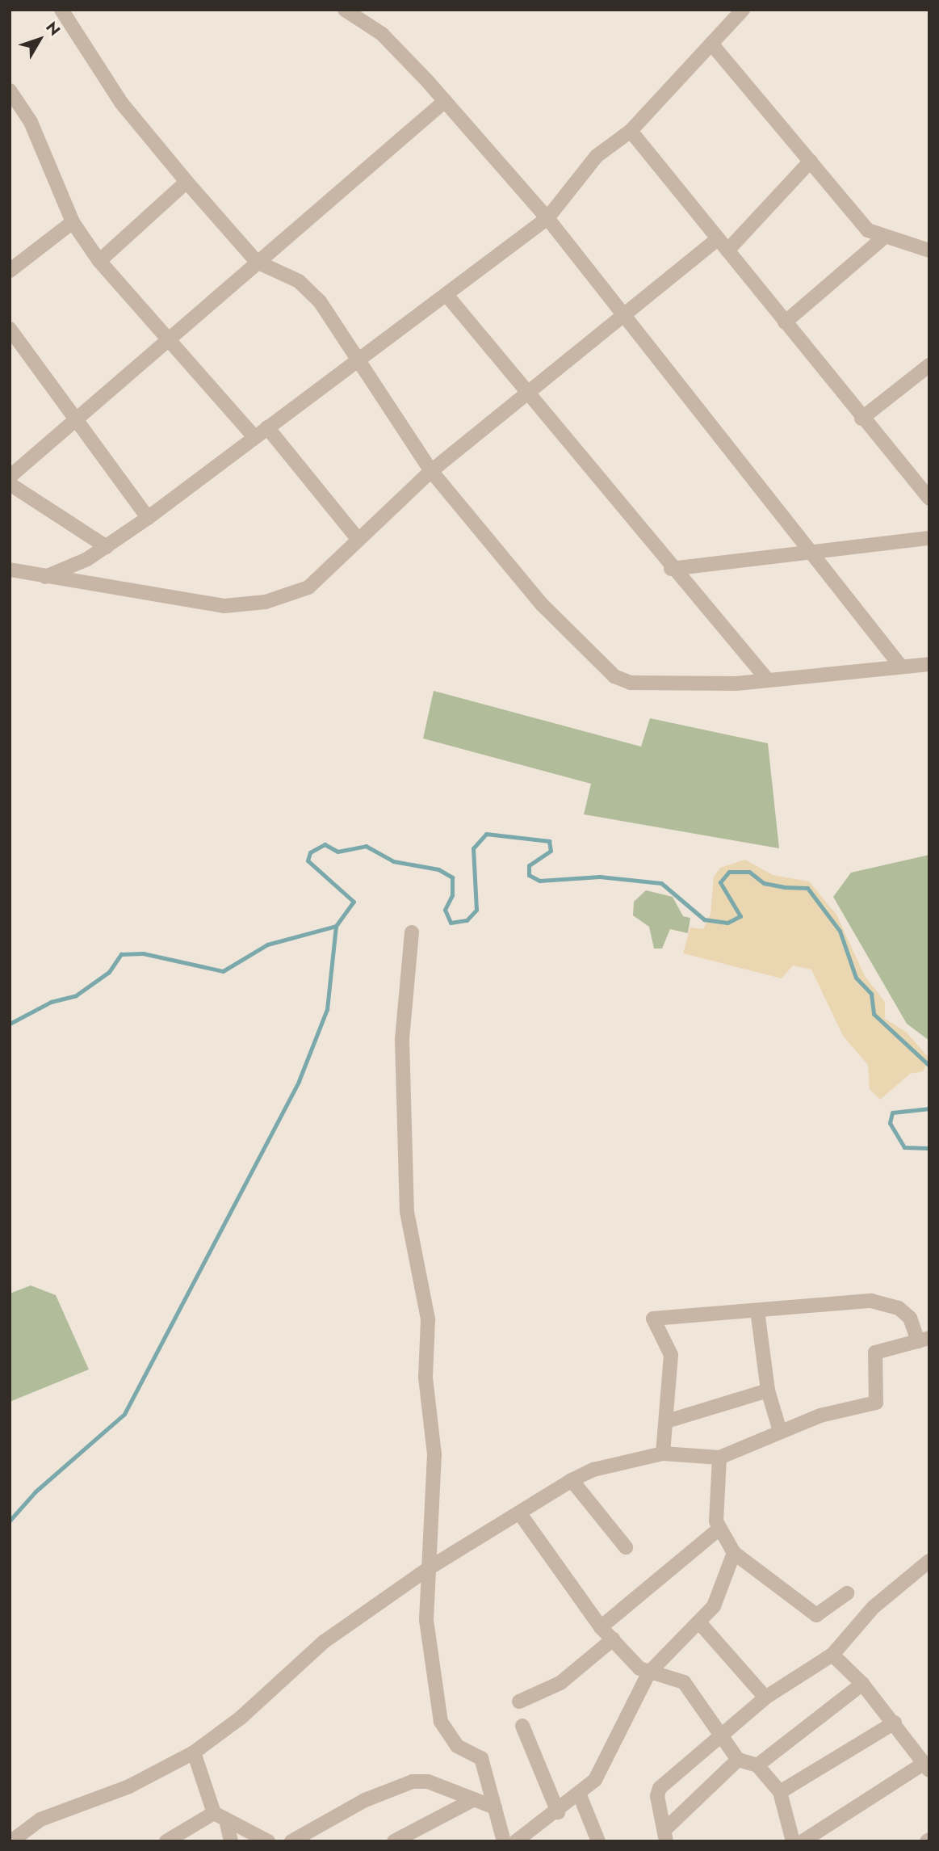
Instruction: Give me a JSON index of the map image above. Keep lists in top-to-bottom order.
{
  "north": "top right"
}
